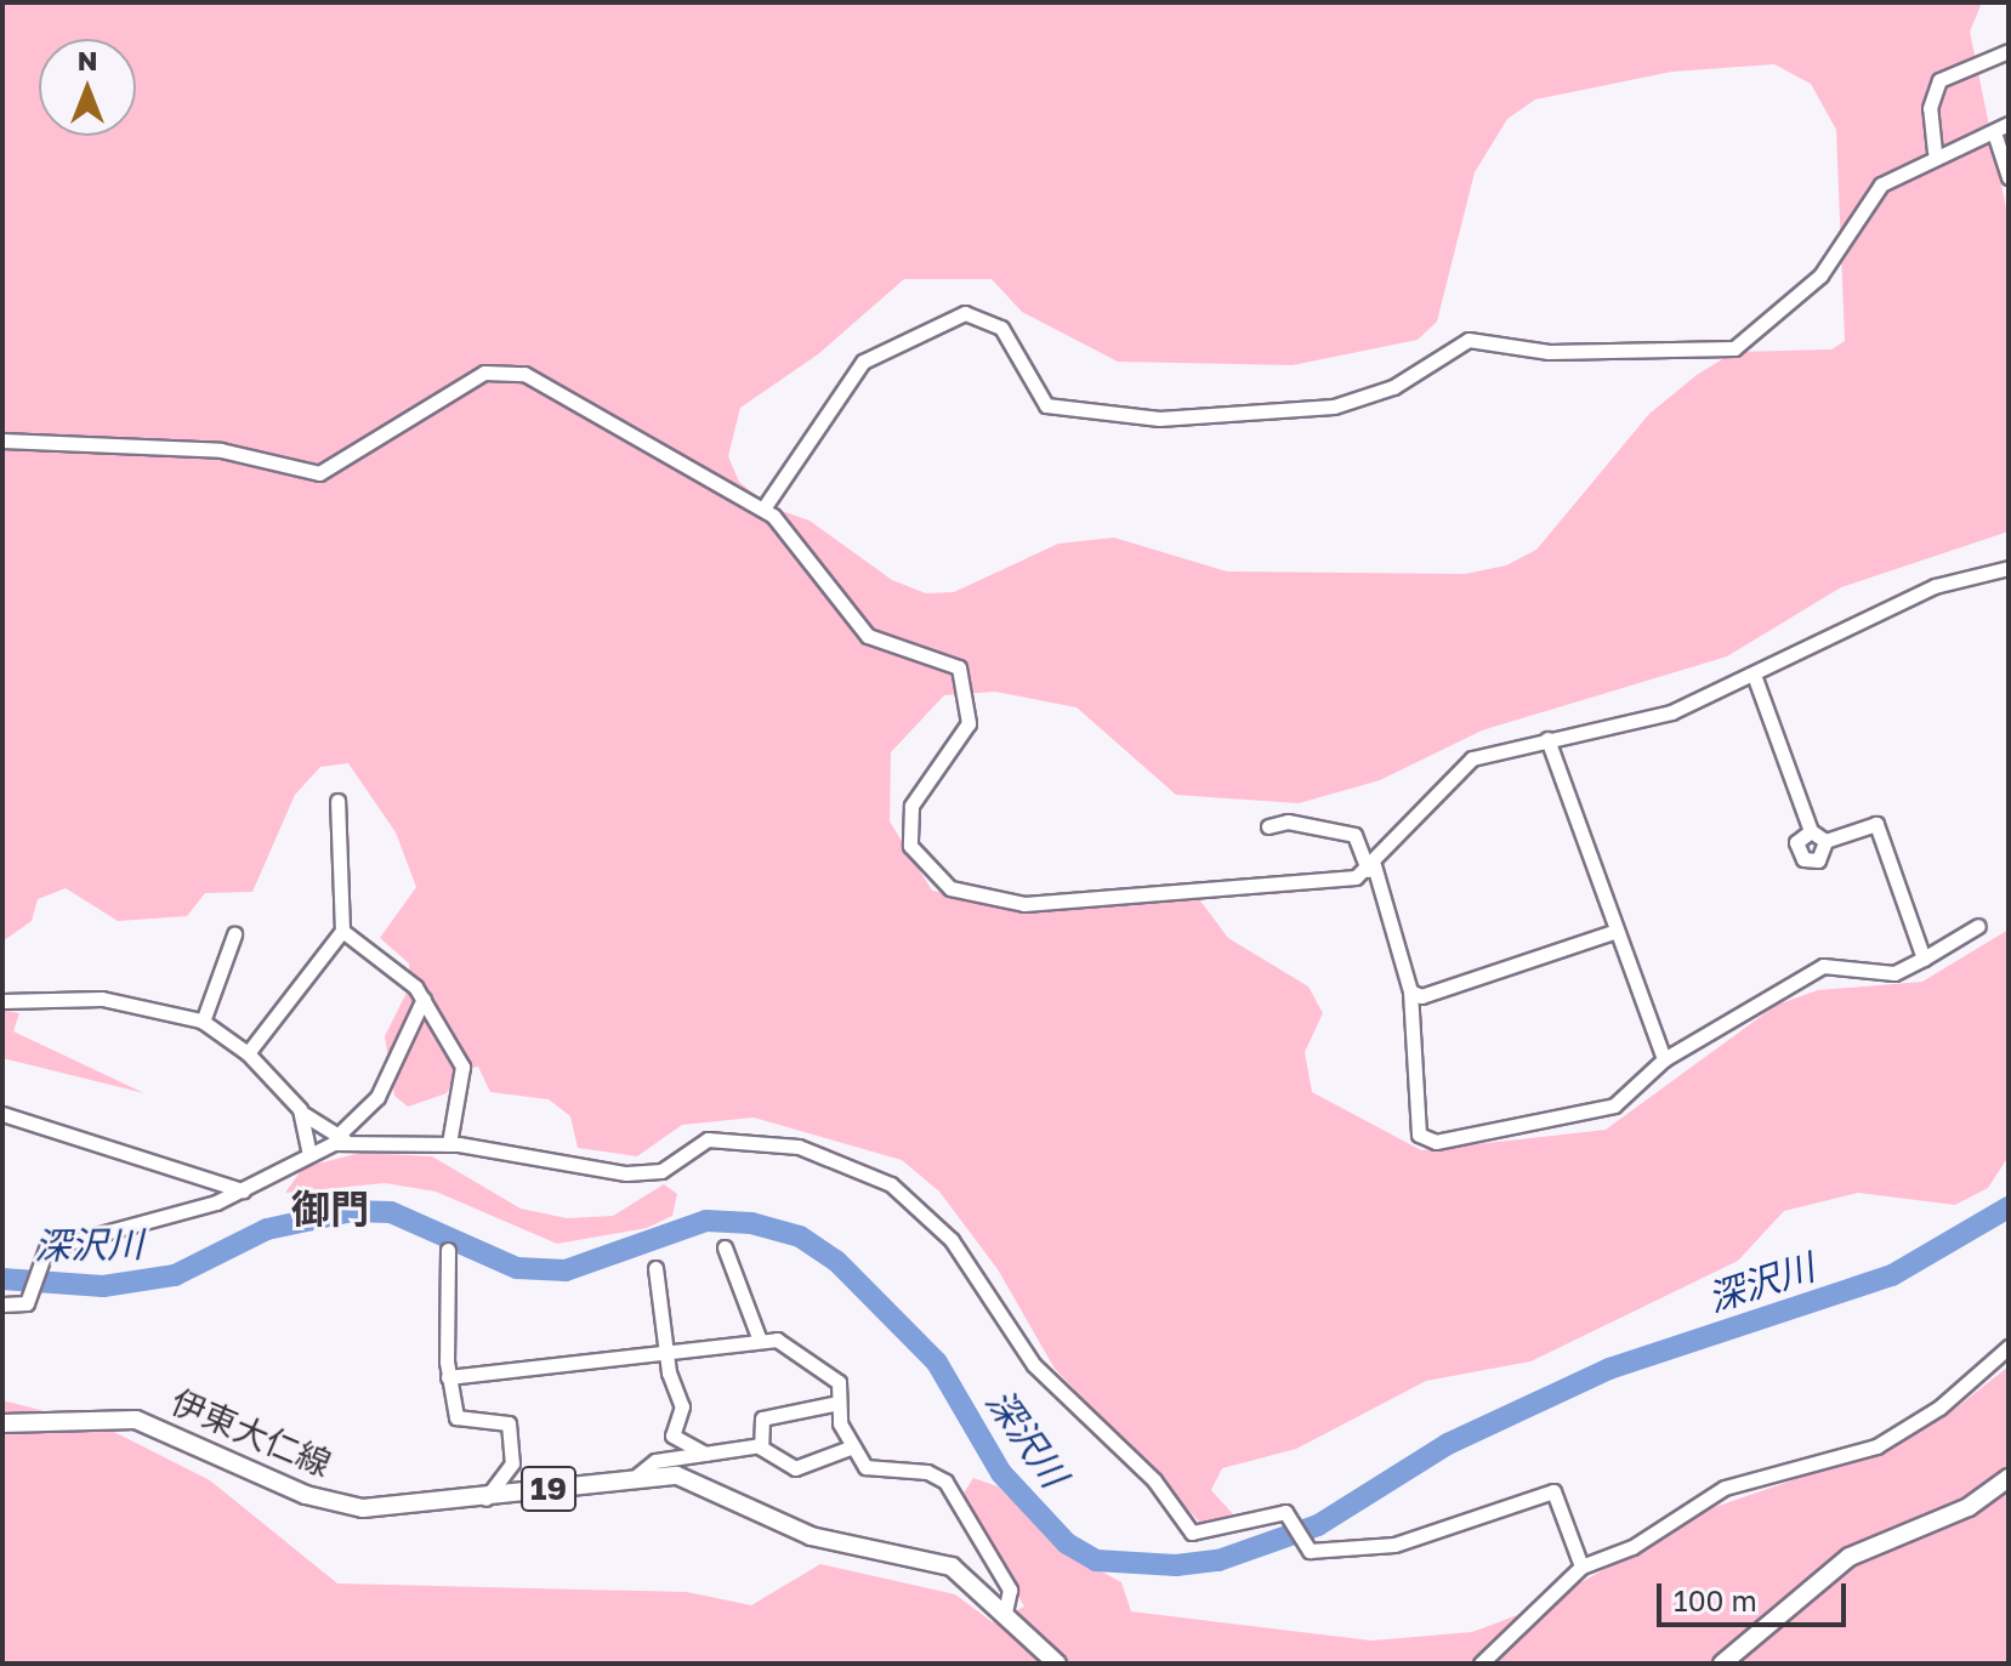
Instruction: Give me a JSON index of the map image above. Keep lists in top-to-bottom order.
{
  "streets": {
    "main road": ["伊東大仁線", "19"]
  },
  "districts": ["御門"],
  "water": ["深沢川"],
  "scale_bar": "100 m",
  "north": "top"
}
